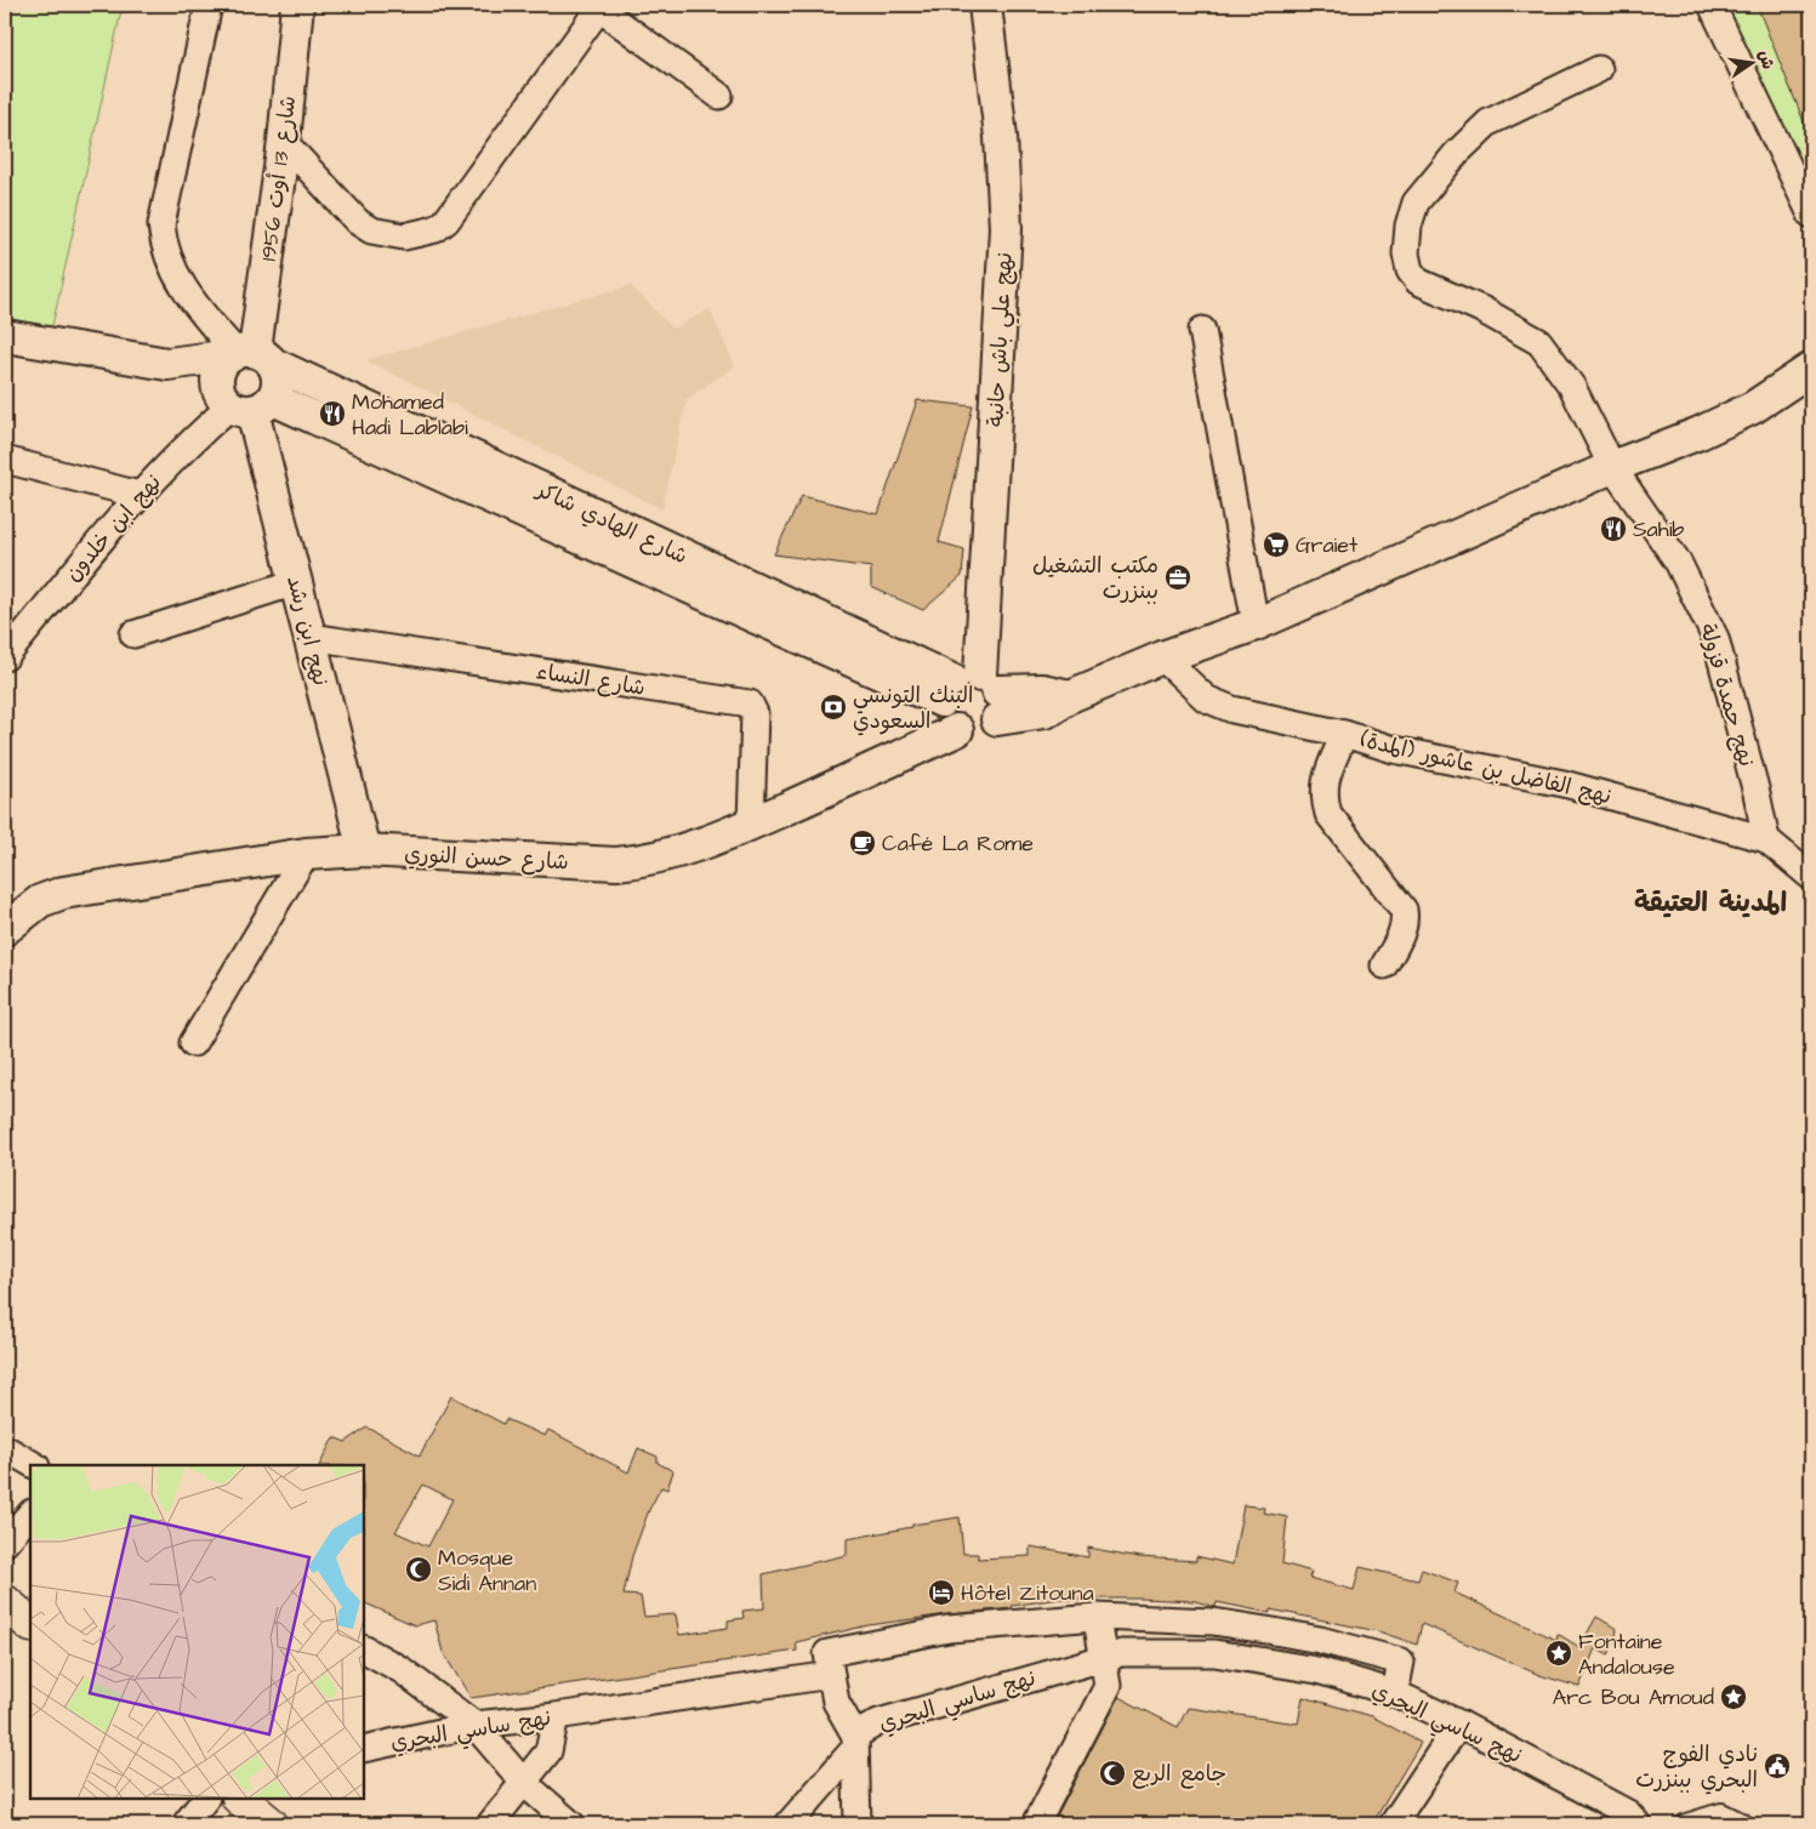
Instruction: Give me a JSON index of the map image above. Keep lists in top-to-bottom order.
{
  "streets": {
    "street": [
      "شارع 13 أوت 1956",
      "نهج علي باش حانبة",
      "شارع الهادي شاكر",
      "نهج ابن خلدون",
      "نهج ابن رشد",
      "شارع النساء",
      "نهج حمدة قزولة",
      "نهج الفاضل بن عاشور (المدة)",
      "شارع حسن النوري",
      "نهج ساسي البحري"
    ]
  },
  "crossings": [
    ["شارع 13 أوت 1956", "شارع الهادي شاكر"],
    ["شارع 13 أوت 1956", "نهج ابن خلدون"],
    ["شارع 13 أوت 1956", "نهج ابن رشد"],
    ["نهج علي باش حانبة", "شارع الهادي شاكر"],
    ["شارع الهادي شاكر", "نهج ابن خلدون"],
    ["شارع الهادي شاكر", "نهج ابن رشد"],
    ["نهج ابن خلدون", "نهج ابن رشد"],
    ["نهج ابن رشد", "شارع النساء"],
    ["نهج ابن رشد", "شارع حسن النوري"],
    ["شارع النساء", "شارع حسن النوري"],
    ["نهج حمدة قزولة", "نهج الفاضل بن عاشور (المدة)"]
  ],
  "districts": ["المدينة العتيقة"],
  "places": {
    "restaurant": ["Mohamed Hadi Lablabi", "Sahib"],
    "supermarket": ["Graiet"],
    "office": ["مكتب التشغيل ببنزرت"],
    "bank": ["البنك التونسي السعودي"],
    "cafe": ["Café La Rome"],
    "mosque": ["Mosque Sidi Annan", "جامع الربع"],
    "hotel": ["Hôtel Zitouna"],
    "place": ["Fontaine Andalouse", "Arc Bou Amoud"],
    "public building": ["نادي الفوج البحري ببنزرت"]
  },
  "north": "right"
}
